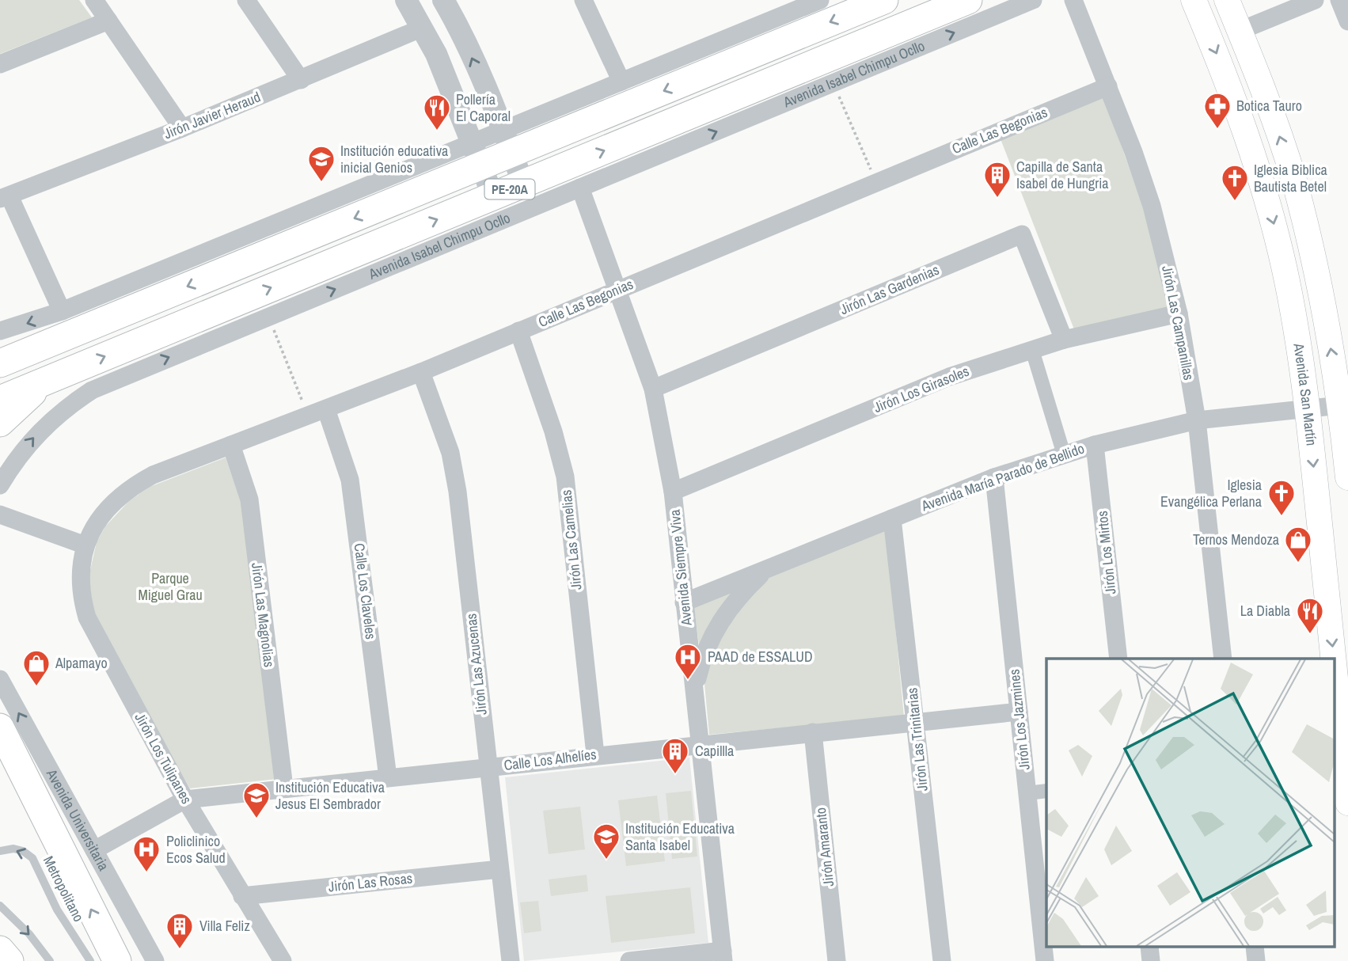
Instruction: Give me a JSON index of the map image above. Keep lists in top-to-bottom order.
{
  "streets": {
    "main road": [
      "Avenida Isabel Chimpu Ocllo",
      "PE-20A",
      "Avenida San Martín",
      "Avenida Universitaria"
    ],
    "street": [
      "Jirón Javier Heraud",
      "Calle Las Begonias",
      "Jirón Las Gardenias",
      "Jirón Las Campanillas",
      "Jirón Los Girasoles",
      "Avenida María Parado de Bellido",
      "Jirón Las Camelias",
      "Jirón Los Mirtos",
      "Avenida Siempre Viva",
      "Calle Los Claveles",
      "Jirón Las Magnolias",
      "Jirón Las Azucenas",
      "Jirón Los Jazmines",
      "Jirón Las Trinitarias",
      "Jirón Los Tulipanes",
      "Calle Los Alhelíes",
      "Jirón Amaranto",
      "Jirón Las Rosas"
    ],
    "lane": ["Metropolitano"]
  },
  "crossings": [
    ["Avenida Isabel Chimpu Ocllo", "Avenida Siempre Viva"],
    ["Calle Las Begonias", "Jirón Las Campanillas"],
    ["Calle Las Begonias", "Jirón Las Camelias"],
    ["Calle Las Begonias", "Avenida Siempre Viva"],
    ["Calle Las Begonias", "Calle Los Claveles"],
    ["Calle Las Begonias", "Jirón Las Magnolias"],
    ["Calle Las Begonias", "Jirón Las Azucenas"],
    ["Calle Las Begonias", "Jirón Los Tulipanes"],
    ["Jirón Las Gardenias", "Jirón Los Girasoles"],
    ["Jirón Las Gardenias", "Avenida Siempre Viva"],
    ["Jirón Las Campanillas", "Jirón Los Girasoles"],
    ["Jirón Las Campanillas", "Avenida María Parado de Bellido"],
    ["Jirón Los Girasoles", "Avenida Siempre Viva"],
    ["Avenida San Martín", "Avenida María Parado de Bellido"],
    ["Avenida María Parado de Bellido", "Jirón Los Mirtos"],
    ["Avenida María Parado de Bellido", "Avenida Siempre Viva"],
    ["Avenida María Parado de Bellido", "Jirón Los Jazmines"],
    ["Avenida María Parado de Bellido", "Jirón Las Trinitarias"],
    ["Jirón Las Camelias", "Calle Los Alhelíes"],
    ["Avenida Siempre Viva", "Calle Los Alhelíes"],
    ["Calle Los Claveles", "Calle Los Alhelíes"],
    ["Jirón Las Magnolias", "Calle Los Alhelíes"],
    ["Jirón Las Azucenas", "Calle Los Alhelíes"],
    ["Jirón Las Azucenas", "Jirón Las Rosas"],
    ["Jirón Los Jazmines", "Calle Los Alhelíes"],
    ["Jirón Las Trinitarias", "Calle Los Alhelíes"],
    ["Jirón Los Tulipanes", "Calle Los Alhelíes"],
    ["Jirón Los Tulipanes", "Jirón Las Rosas"],
    ["Calle Los Alhelíes", "Avenida Universitaria"],
    ["Calle Los Alhelíes", "Jirón Amaranto"]
  ],
  "one_way": ["Avenida Universitaria"],
  "parks": ["Parque Miguel Grau"],
  "places": {
    "pharmacy": ["Botica Tauro"],
    "restaurant": ["Pollería El Caporal", "La Diabla"],
    "school or university": ["Institución educativa inicial Genios", "Institución Educativa Jesus El Sembrador", "Institución Educativa Santa Isabel"],
    "building": ["Capilla de Santa Isabel de Hungria", "Capillla", "Villa Feliz"],
    "church": ["Iglesia Biblica Bautista Betel", "Iglesia Evangélica Perlana"],
    "shop": ["Ternos Mendoza", "Alpamayo"],
    "hospital": ["PAAD de ESSALUD", "Policlinico Ecos Salud"]
  }
}
